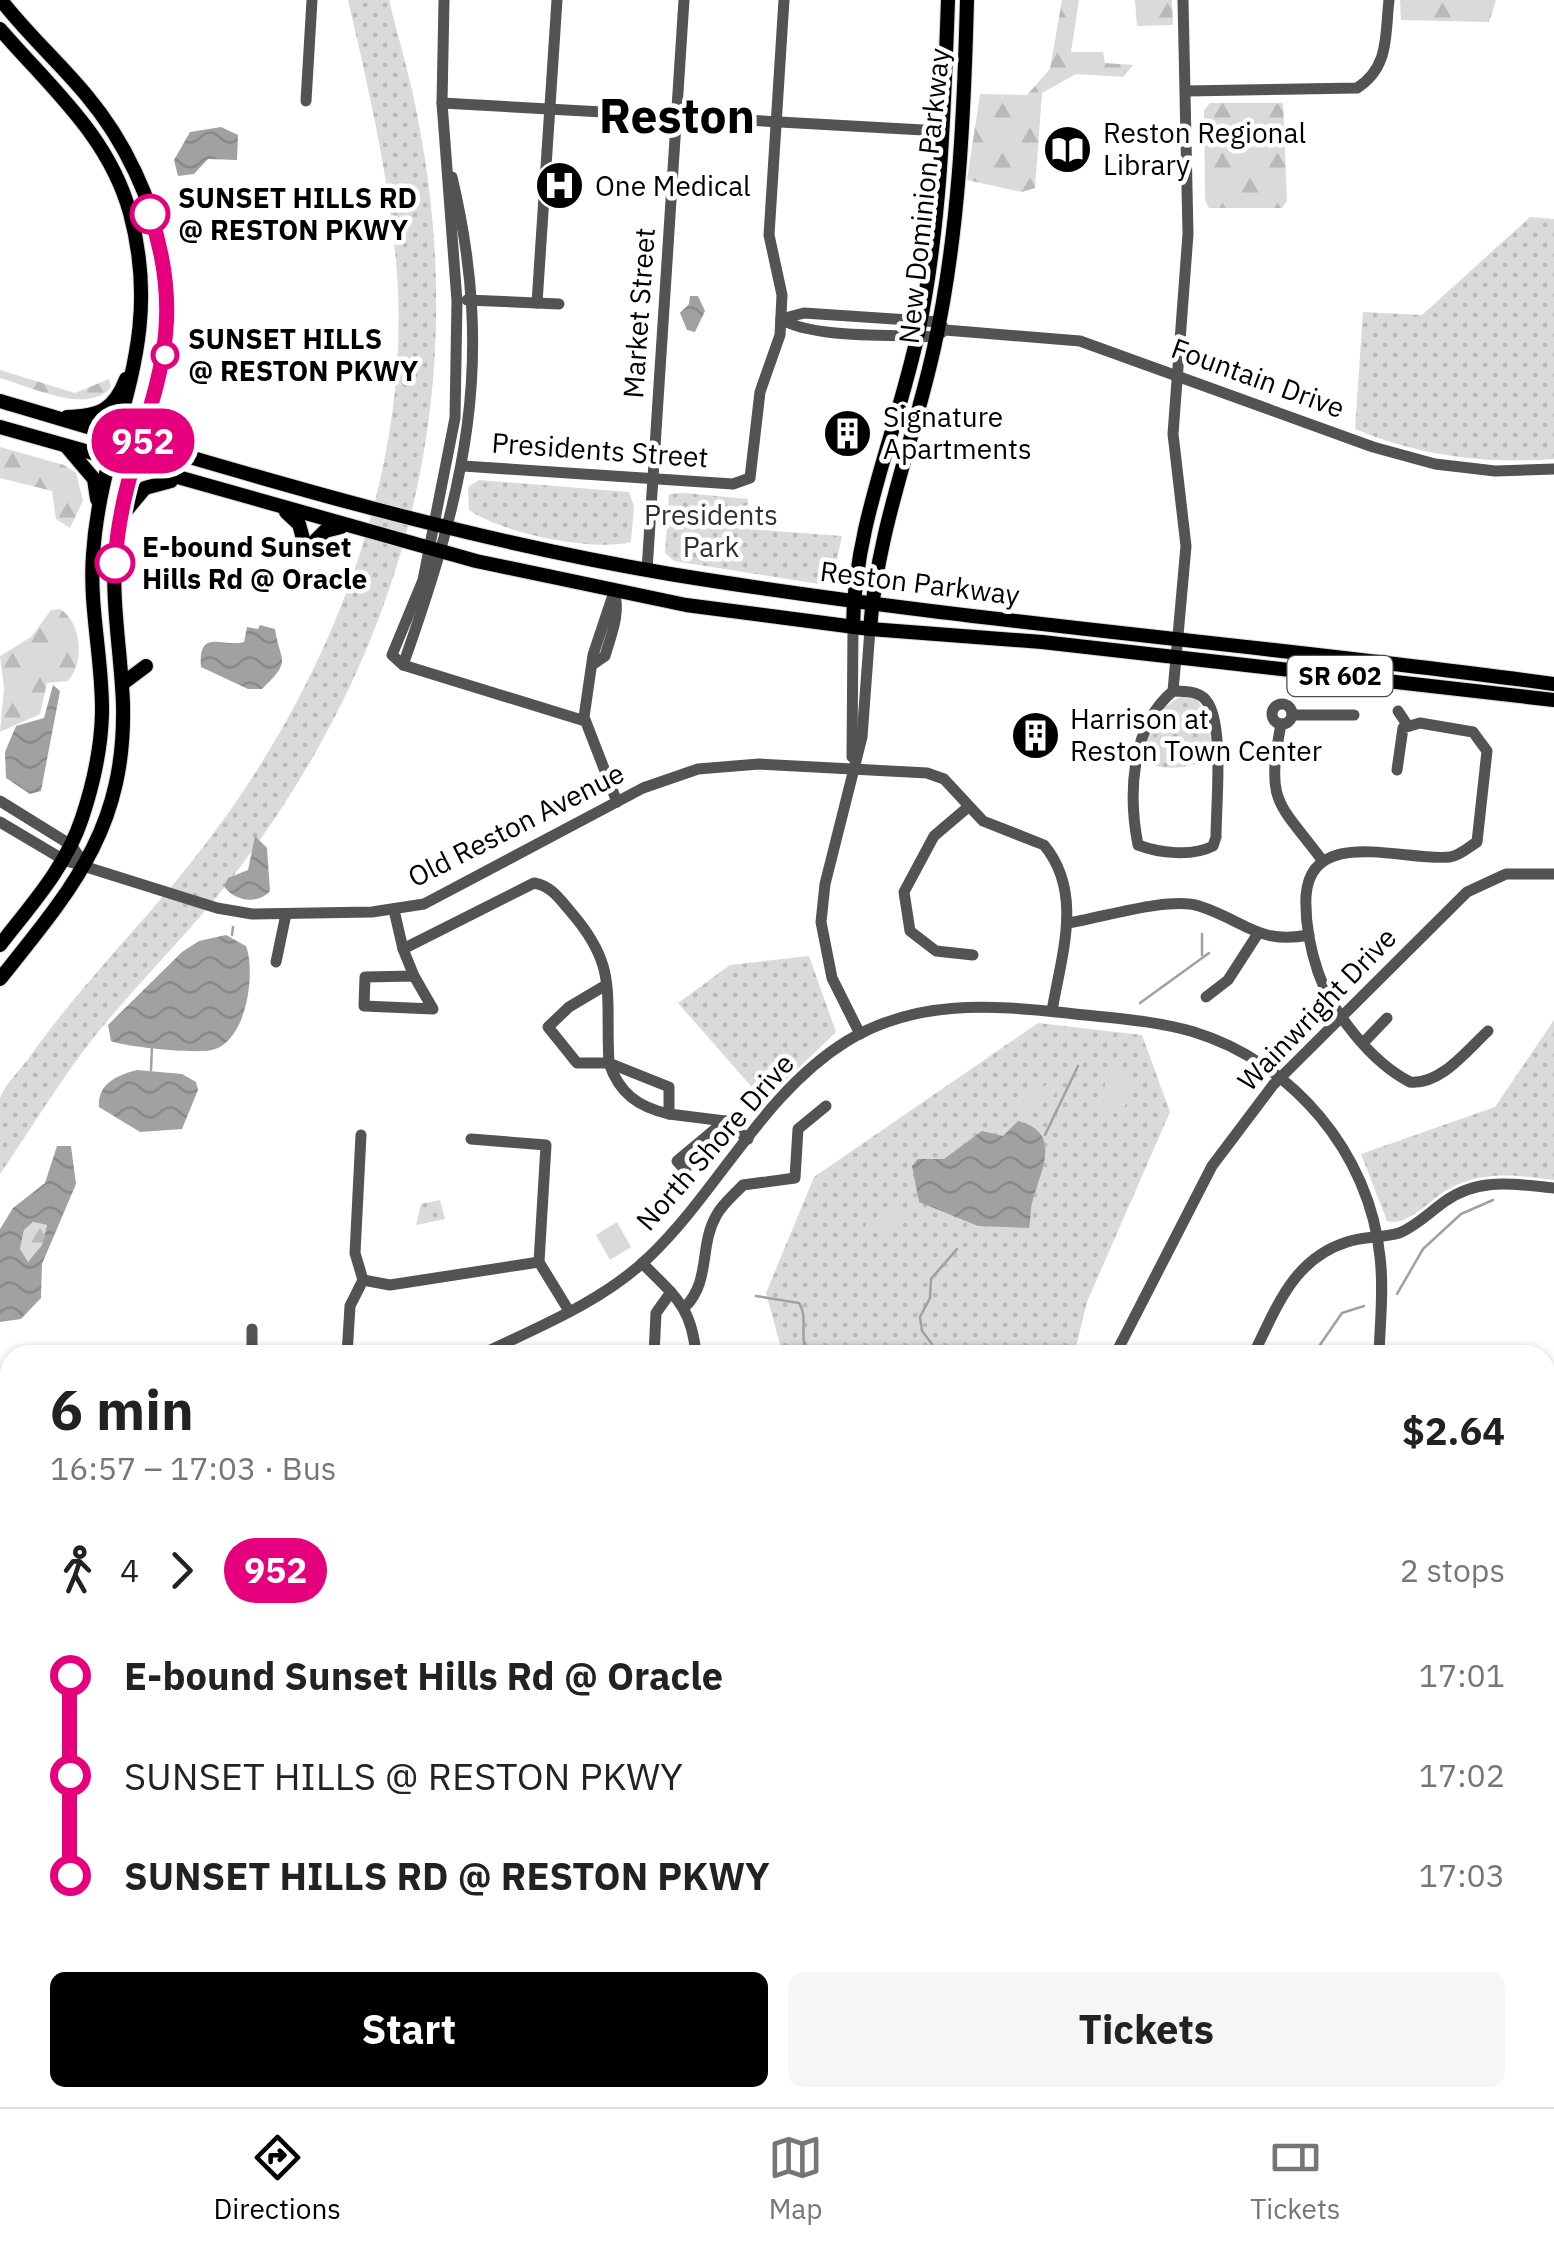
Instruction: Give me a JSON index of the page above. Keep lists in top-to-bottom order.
{
  "streets": {
    "main road": ["New Dominion Parkway", "Reston Parkway", "SR 602"],
    "street": [
      "Market Street",
      "Fountain Drive",
      "Presidents Street",
      "Old Reston Avenue",
      "Wainwright Drive",
      "North Shore Drive"
    ]
  },
  "crossings": [
    ["New Dominion Parkway", "Fountain Drive"],
    ["New Dominion Parkway", "Reston Parkway"],
    ["Market Street", "Presidents Street"],
    ["Market Street", "Reston Parkway"],
    ["Fountain Drive", "Presidents Street"],
    ["Wainwright Drive", "North Shore Drive"]
  ],
  "districts": ["Reston"],
  "parks": ["Presidents Park"],
  "places": {
    "library": ["Reston Regional Library"],
    "hospital": ["One Medical"],
    "other": ["SUNSET HILLS RD @ RESTON PKWY", "SUNSET HILLS @ RESTON PKWY", "E-bound Sunset Hills Rd @ Oracle"],
    "building": ["Signature Apartments", "Harrison at Reston Town Center"]
  },
  "lines": ["bus line 952"],
  "page": {
    "on_map": "952",
    "heading": ["6 min", "16:57 – 17:03 · Bus", "$2.64"],
    "legs": ["4", "952", "2 stops"],
    "list": [
      {
        "name": "E-bound Sunset Hills Rd @ Oracle",
        "value": "17:01"
      },
      {
        "name": "SUNSET HILLS @ RESTON PKWY",
        "value": "17:02"
      },
      {
        "name": "SUNSET HILLS RD @ RESTON PKWY",
        "value": "17:03"
      }
    ],
    "buttons": ["Start", "Tickets"],
    "tabs": ["Directions", "Map", "Tickets"]
  }
}
